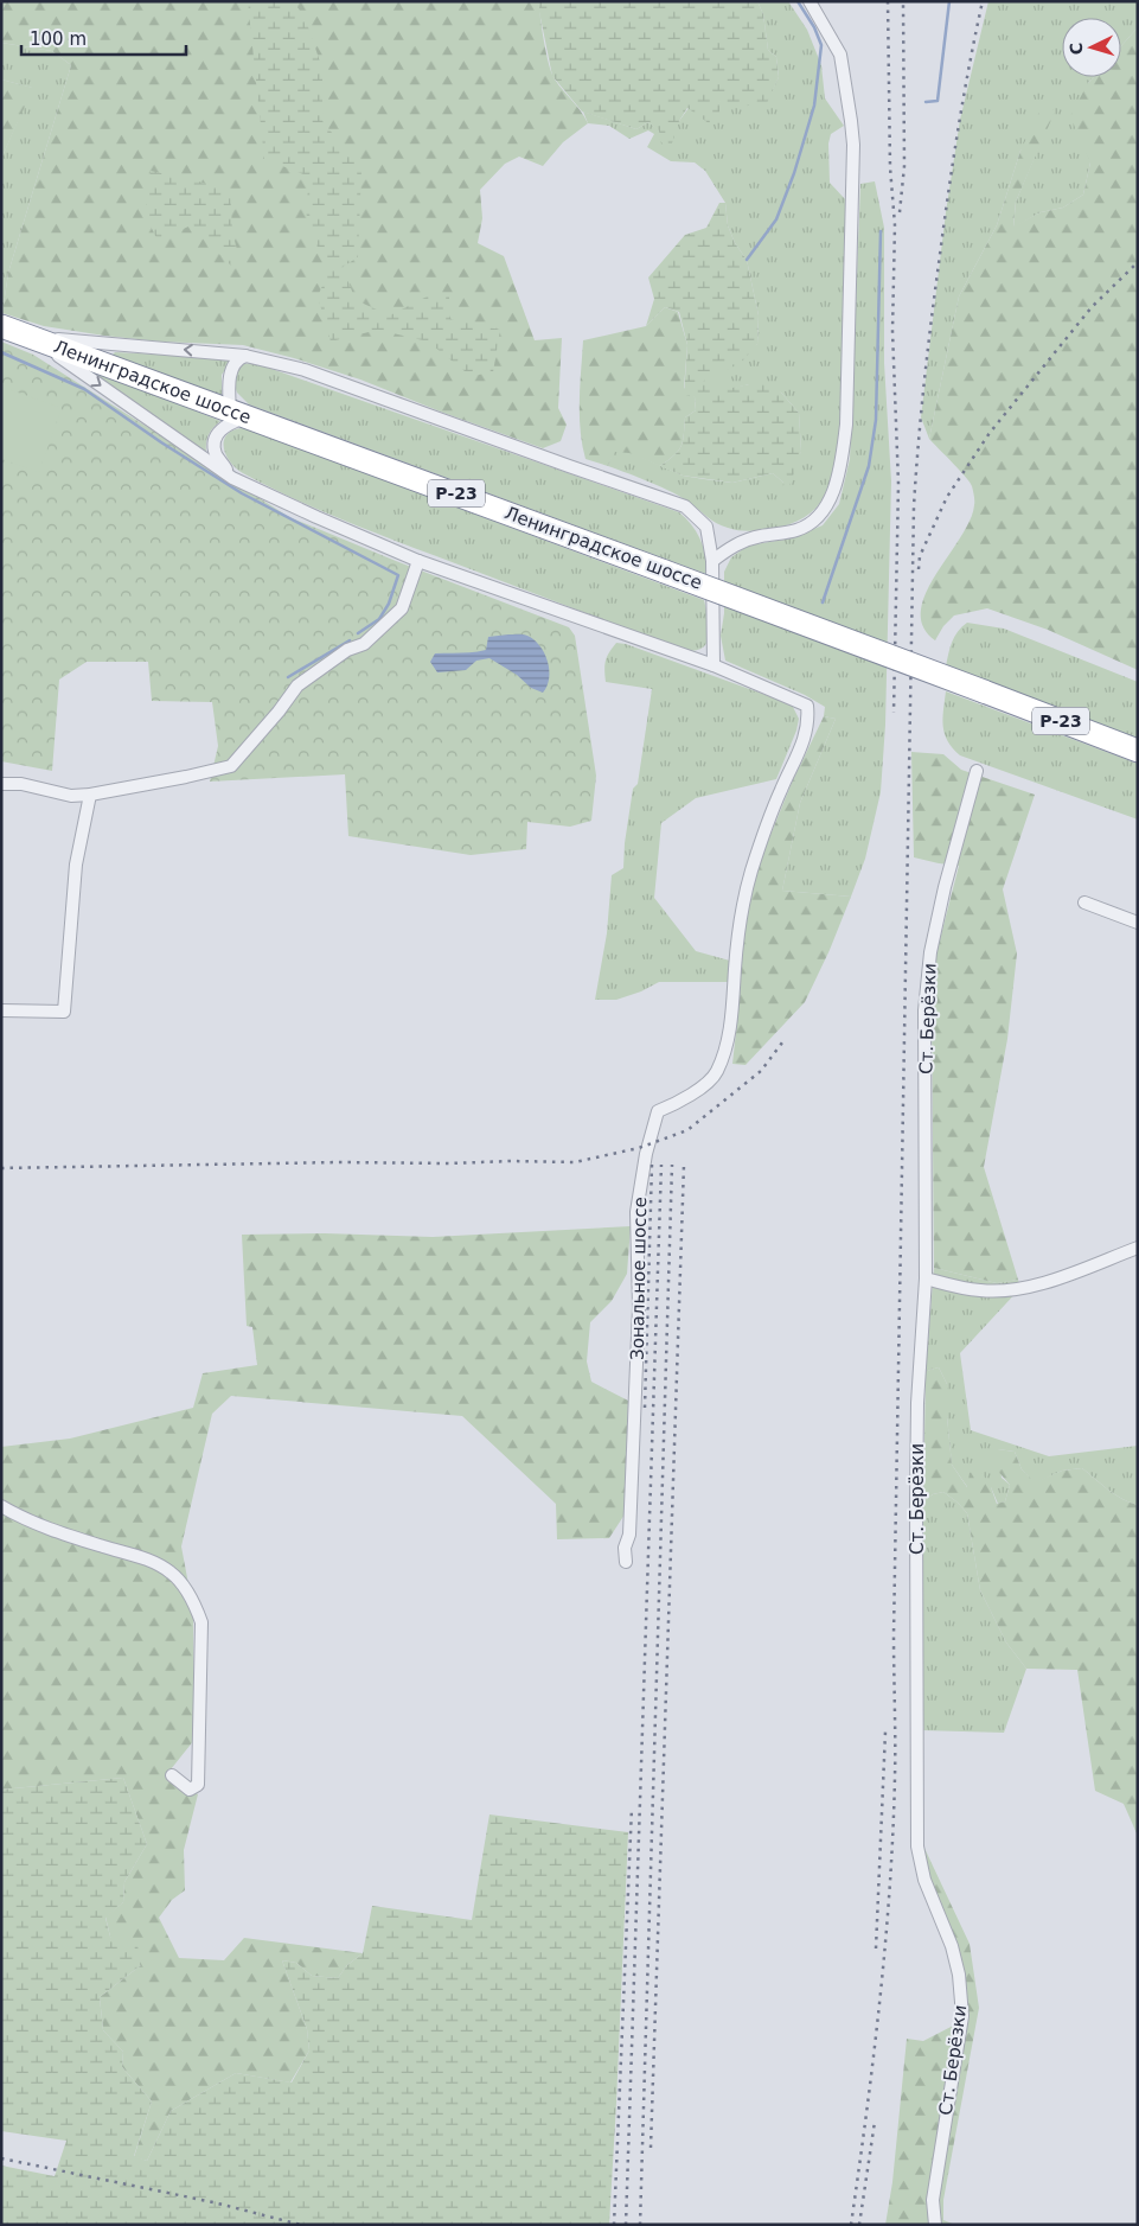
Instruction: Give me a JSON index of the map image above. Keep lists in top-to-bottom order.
{
  "streets": {
    "highway": ["Ленинградское шоссе", "Р-23"],
    "street": ["Ст. Берёзки", "Зональное шоссе"]
  },
  "scale_bar": "100 m",
  "north": "left"
}
